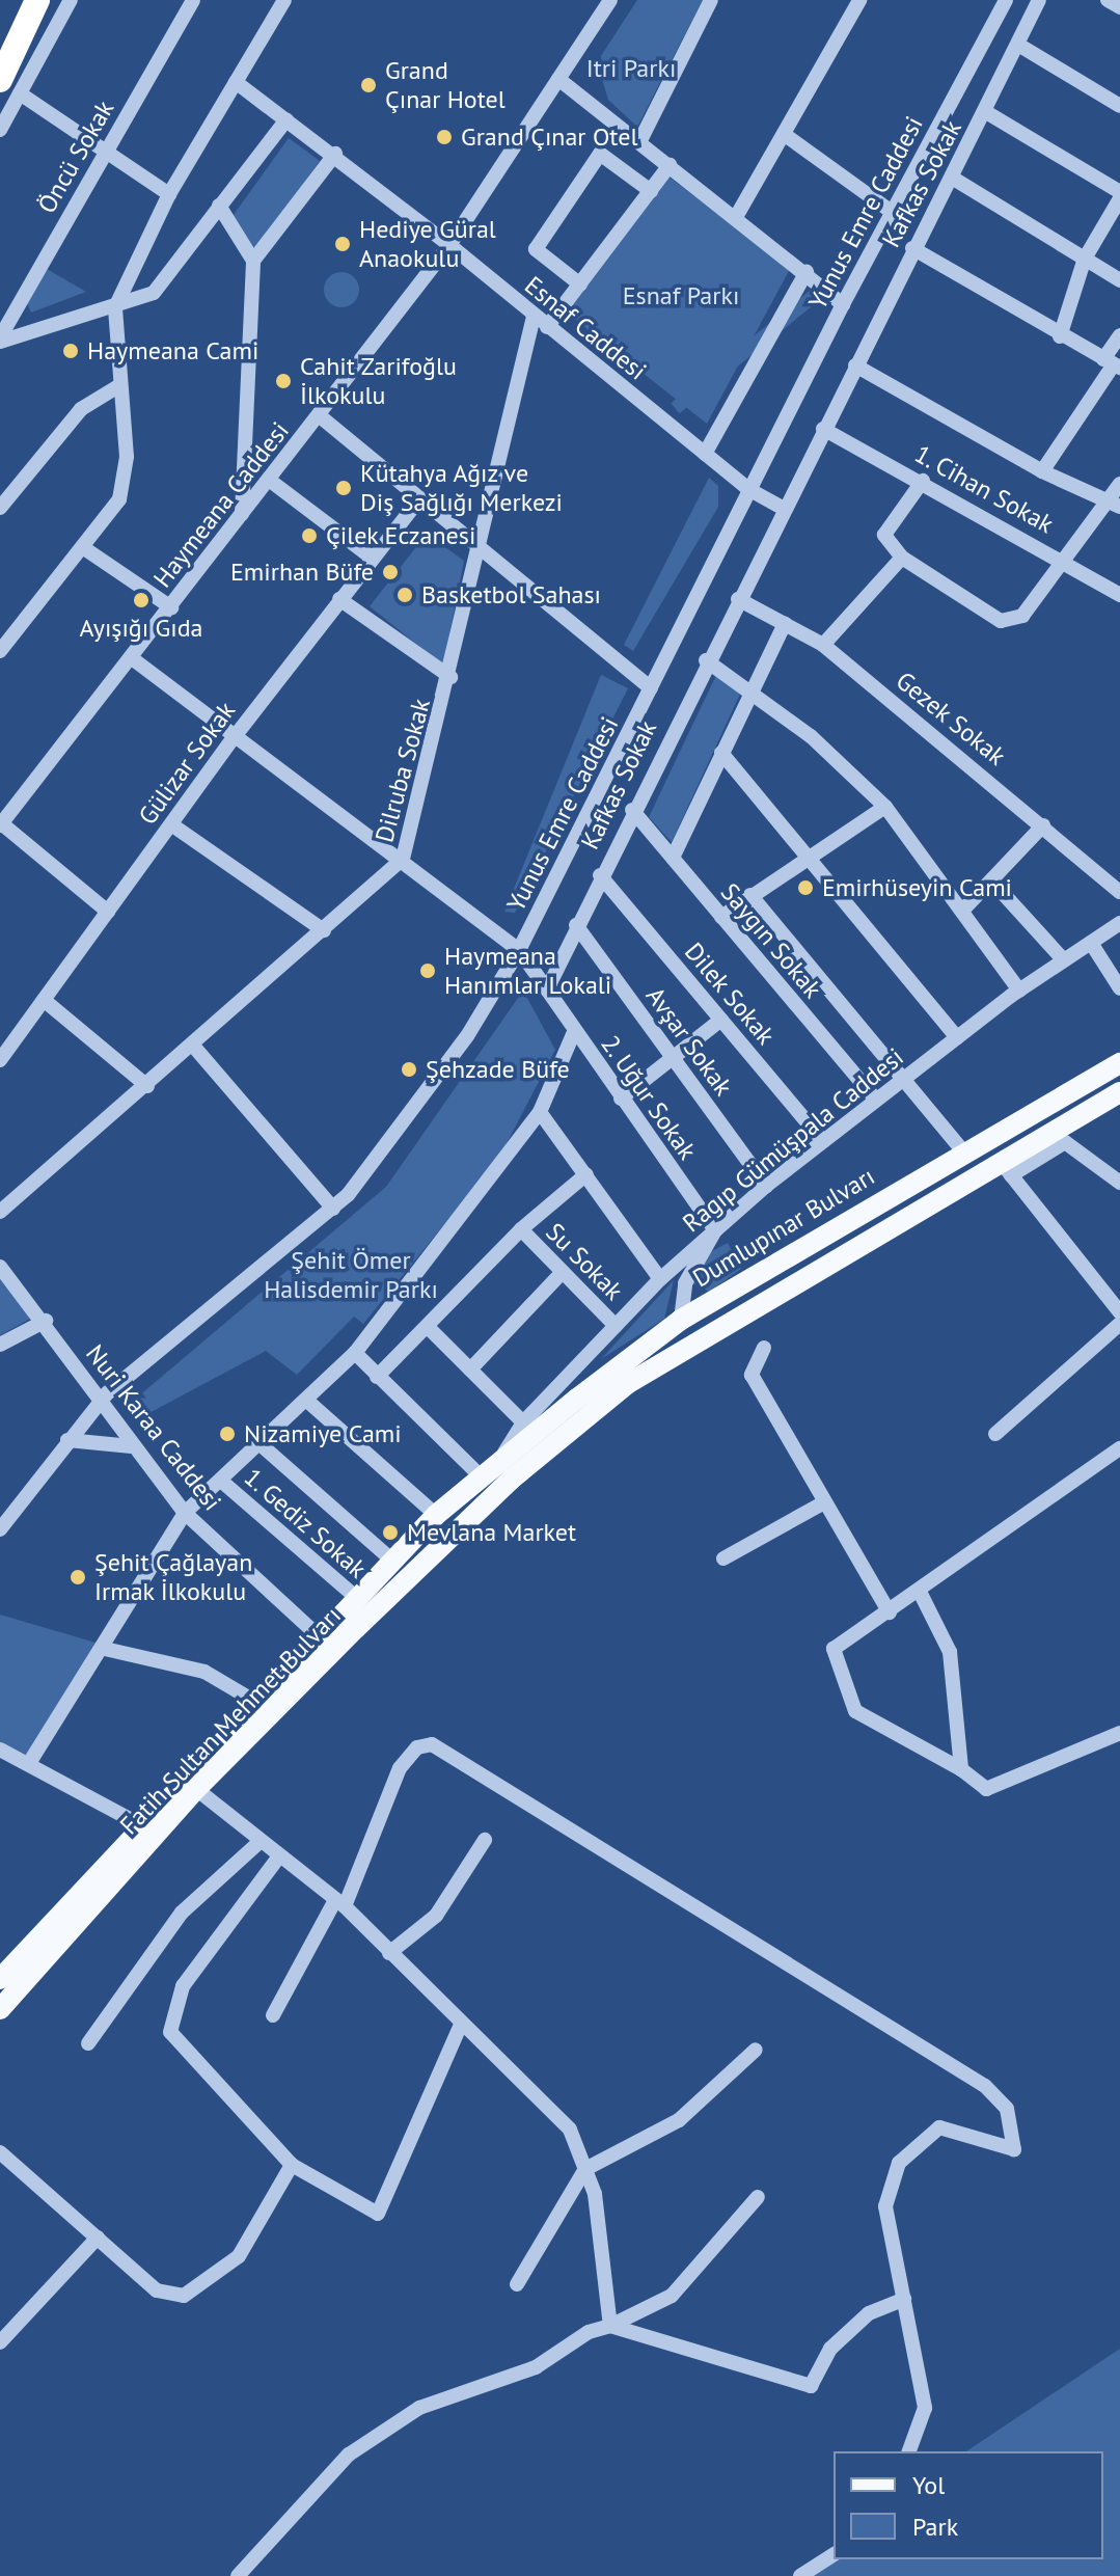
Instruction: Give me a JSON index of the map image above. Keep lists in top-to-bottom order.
{
  "streets": {
    "main road": ["Dumlupınar Bulvarı", "Fatih Sultan Mehmet Bulvarı"],
    "street": [
      "Öncü Sokak",
      "Kafkas Sokak",
      "Yunus Emre Caddesi",
      "Esnaf Caddesi",
      "1. Cihan Sokak",
      "Haymeana Caddesi",
      "Gezek Sokak",
      "Gülizar Sokak",
      "Dilruba Sokak",
      "Saygın Sokak",
      "Dilek Sokak",
      "Avşar Sokak",
      "2. Uğur Sokak",
      "Ragıp Gümüşpala Caddesi",
      "Su Sokak",
      "Nuri Karaa Caddesi",
      "1. Gediz Sokak"
    ]
  },
  "crossings": [
    ["Kafkas Sokak", "Esnaf Caddesi"],
    ["Kafkas Sokak", "1. Cihan Sokak"],
    ["Kafkas Sokak", "Gezek Sokak"],
    ["Kafkas Sokak", "Saygın Sokak"],
    ["Kafkas Sokak", "Dilek Sokak"],
    ["Kafkas Sokak", "Avşar Sokak"],
    ["Yunus Emre Caddesi", "Esnaf Caddesi"],
    ["Yunus Emre Caddesi", "Nuri Karaa Caddesi"],
    ["Esnaf Caddesi", "Haymeana Caddesi"],
    ["Esnaf Caddesi", "Dilruba Sokak"],
    ["Saygın Sokak", "Ragıp Gümüşpala Caddesi"],
    ["Dilek Sokak", "Ragıp Gümüşpala Caddesi"],
    ["Avşar Sokak", "Ragıp Gümüşpala Caddesi"],
    ["2. Uğur Sokak", "Ragıp Gümüşpala Caddesi"],
    ["Ragıp Gümüşpala Caddesi", "Dumlupınar Bulvarı"],
    ["Ragıp Gümüşpala Caddesi", "Su Sokak"],
    ["Ragıp Gümüşpala Caddesi", "Fatih Sultan Mehmet Bulvarı"],
    ["Dumlupınar Bulvarı", "Fatih Sultan Mehmet Bulvarı"],
    ["Nuri Karaa Caddesi", "Fatih Sultan Mehmet Bulvarı"],
    ["1. Gediz Sokak", "Fatih Sultan Mehmet Bulvarı"]
  ],
  "parks": ["Itri Parkı", "Esnaf Parkı", "Şehit Ömer Halisdemir Parkı"],
  "places": [
    "Grand Çınar Hotel",
    "Grand Çınar Otel",
    "Hediye Güral Anaokulu",
    "Haymeana Cami",
    "Cahit Zarifoğlu İlkokulu",
    "Kütahya Ağız ve Diş Sağlığı Merkezi",
    "Çilek Eczanesi",
    "Emirhan Büfe",
    "Basketbol Sahası",
    "Ayışığı Gıda",
    "Emirhüseyin Cami",
    "Haymeana Hanımlar Lokali",
    "Şehzade Büfe",
    "Nizamiye Cami",
    "Mevlana Market",
    "Şehit Çağlayan Irmak İlkokulu"
  ],
  "legend": ["Yol", "Park"]
}
